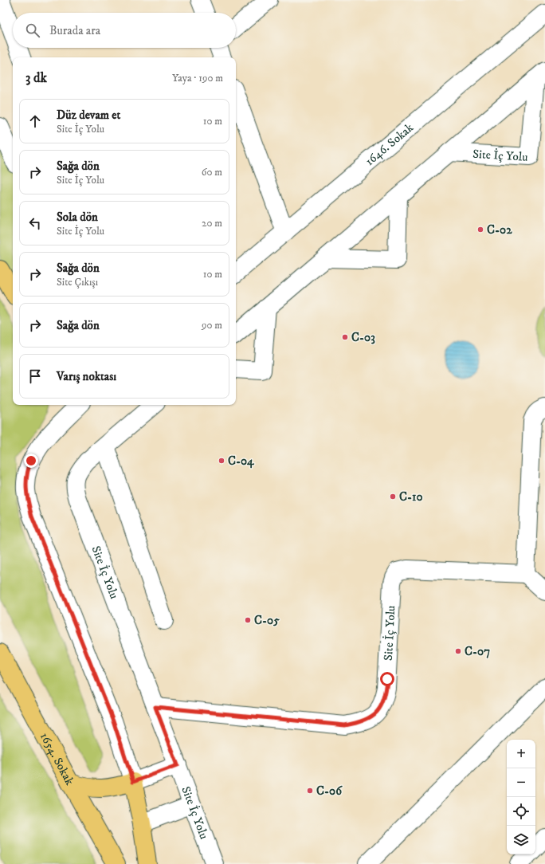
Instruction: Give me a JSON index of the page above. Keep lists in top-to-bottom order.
{
  "streets": {
    "main road": ["1654. Sokak"],
    "street": ["1646. Sokak", "Site İç Yolu"]
  },
  "places": [
    "C-02",
    "C-03",
    "C-04",
    "C-10",
    "C-05",
    "C-07",
    "C-06"
  ],
  "page": {
    "search": "Burada ara",
    "heading": ["3 dk", "Yaya · 190 m"],
    "list": [
      ["Düz devam et", "Site İç Yolu", "10 m"],
      ["Sağa dön", "Site İç Yolu", "60 m"],
      ["Sola dön", "Site İç Yolu", "20 m"],
      ["Sağa dön", "Site Çıkışı", "10 m"],
      ["Sağa dön", "90 m"],
      "Varış noktası"
    ],
    "map_buttons": ["+", "−"]
  }
}
